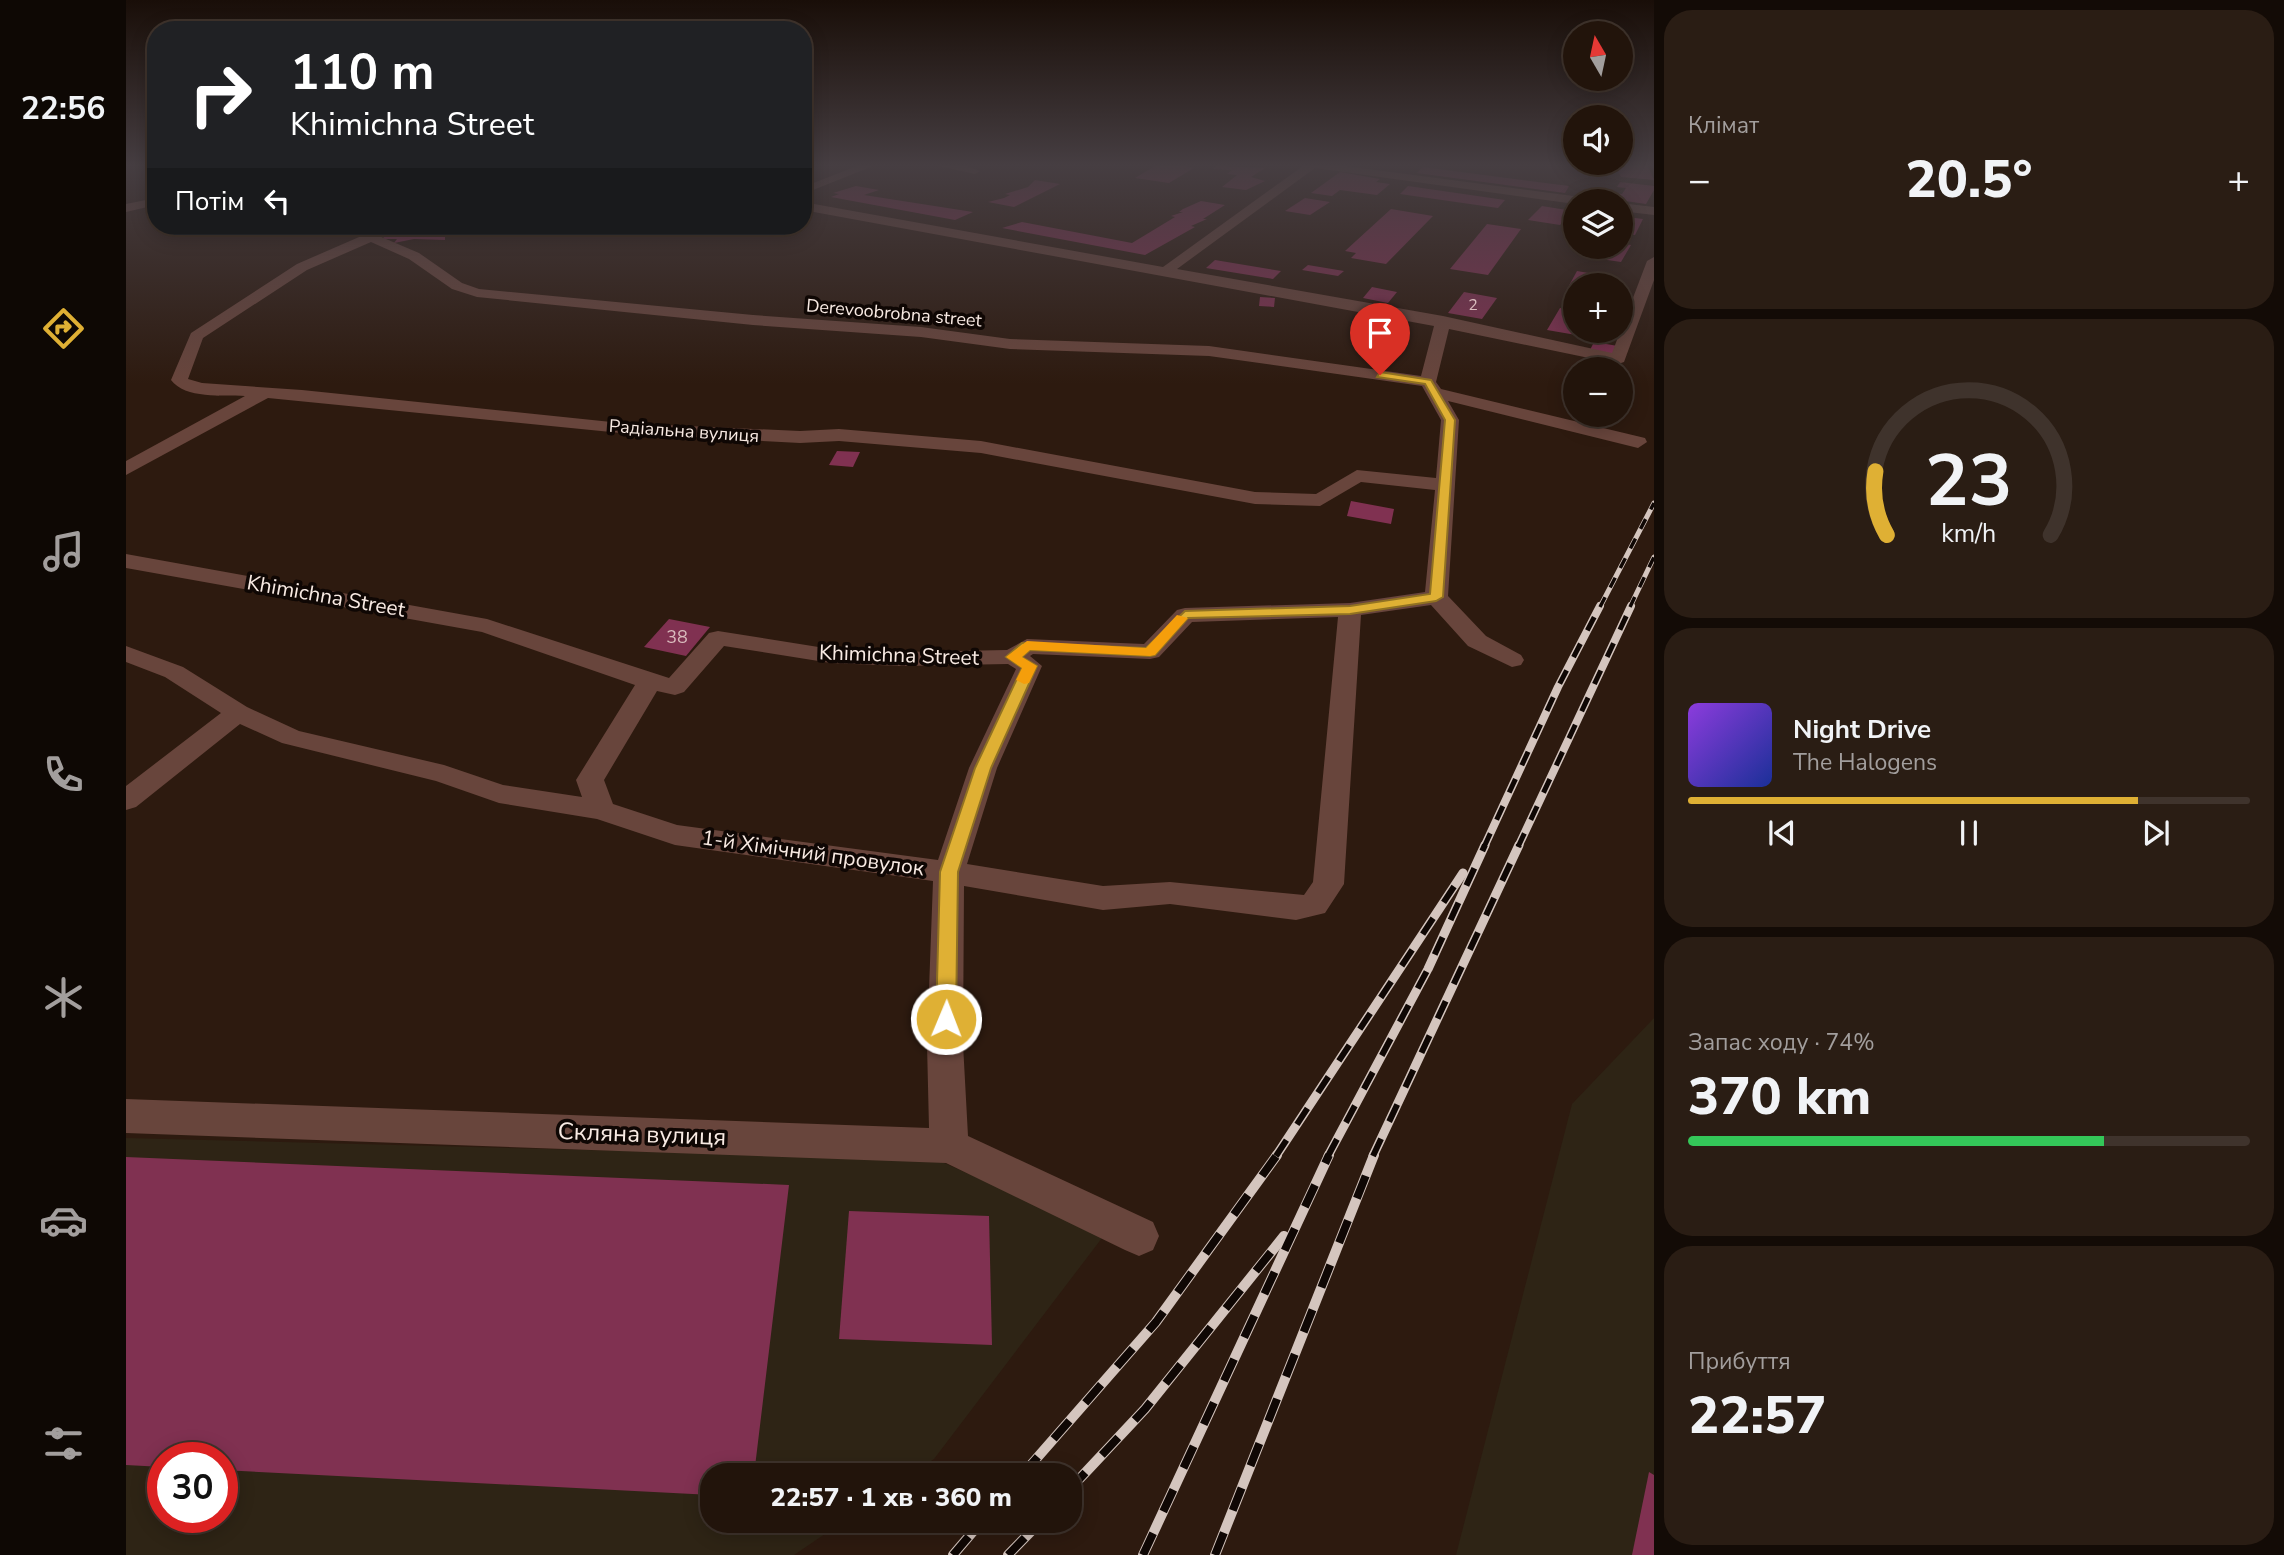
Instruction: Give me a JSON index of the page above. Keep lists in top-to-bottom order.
{
  "streets": {
    "street": [
      "Derevoobrobna street",
      "Радіальна вулиця",
      "Khimichna Street",
      "1-й Хімічний провулок",
      "Скляна вулиця"
    ]
  },
  "crossings": [
    ["Khimichna Street", "1-й Хімічний провулок"]
  ],
  "house_numbers": ["2", "38"],
  "north": "top",
  "page": {
    "tabs": "22:56",
    "tile": [
      "Клімат",
      ["Запас ходу · 74%", "370 km"],
      ["Прибуття", "22:57"]
    ],
    "map_buttons": ["+", "−"],
    "turn": ["110 m", "Khimichna Street"],
    "heat": ["−", "20.5°", "+"],
    "then": "Потім",
    "song": ["Night Drive", "The Halogens"],
    "limit": "30",
    "trip": "22:57 · 1 хв · 360 m",
    "gauge": ["23", "km/h"]
  }
}
